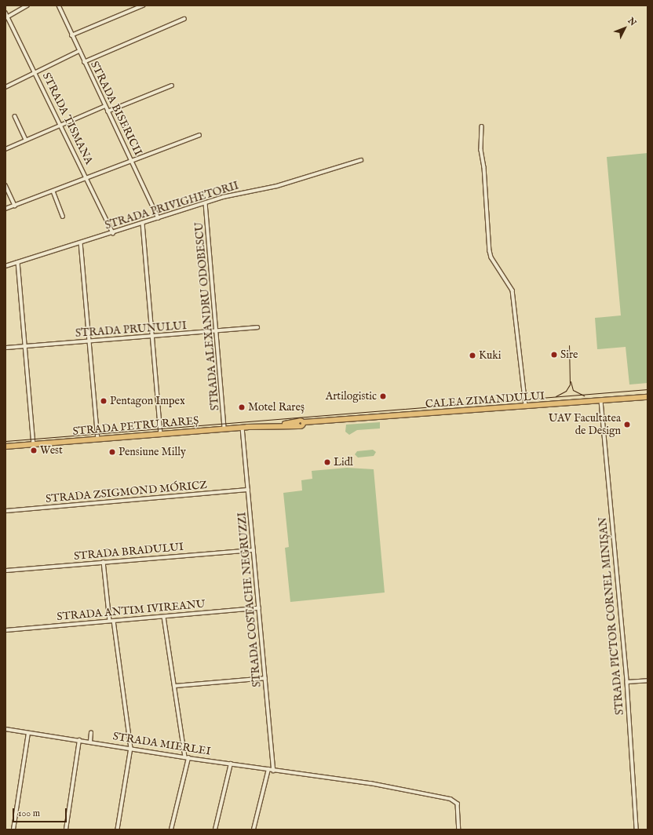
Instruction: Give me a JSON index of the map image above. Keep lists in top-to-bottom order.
{
  "streets": {
    "main road": ["CALEA ZIMANDULUI", "STRADA PETRU RAREȘ"],
    "street": [
      "STRADA BISERICII",
      "STRADA TISMANA",
      "STRADA PRIVIGHETORII",
      "STRADA ALEXANDRU ODOBESCU",
      "STRADA PRUNULUI",
      "STRADA ZSIGMOND MÓRICZ",
      "STRADA BRADULUI",
      "STRADA COSTACHE NEGRUZZI",
      "STRADA ANTIM IVIREANU",
      "STRADA PICTOR CORNEL MINIȘAN",
      "STRADA MIERLEI"
    ]
  },
  "crossings": [
    ["STRADA BISERICII", "STRADA PRIVIGHETORII"],
    ["STRADA TISMANA", "STRADA PRIVIGHETORII"],
    ["STRADA PRIVIGHETORII", "STRADA ALEXANDRU ODOBESCU"],
    ["STRADA ALEXANDRU ODOBESCU", "STRADA PRUNULUI"],
    ["STRADA ALEXANDRU ODOBESCU", "STRADA PETRU RAREȘ"],
    ["CALEA ZIMANDULUI", "STRADA PETRU RAREȘ"],
    ["CALEA ZIMANDULUI", "STRADA PICTOR CORNEL MINIȘAN"],
    ["STRADA PETRU RAREȘ", "STRADA COSTACHE NEGRUZZI"],
    ["STRADA ZSIGMOND MÓRICZ", "STRADA COSTACHE NEGRUZZI"],
    ["STRADA BRADULUI", "STRADA COSTACHE NEGRUZZI"],
    ["STRADA COSTACHE NEGRUZZI", "STRADA ANTIM IVIREANU"],
    ["STRADA COSTACHE NEGRUZZI", "STRADA MIERLEI"]
  ],
  "places": [
    "Sire",
    "Kuki",
    "Artilogistic",
    "Pentagon Impex",
    "Motel Rareș",
    "UAV Facultatea de Design",
    "West",
    "Pensiune Milly",
    "Lidl"
  ],
  "scale_bar": "100 m",
  "north": "top right"
}
